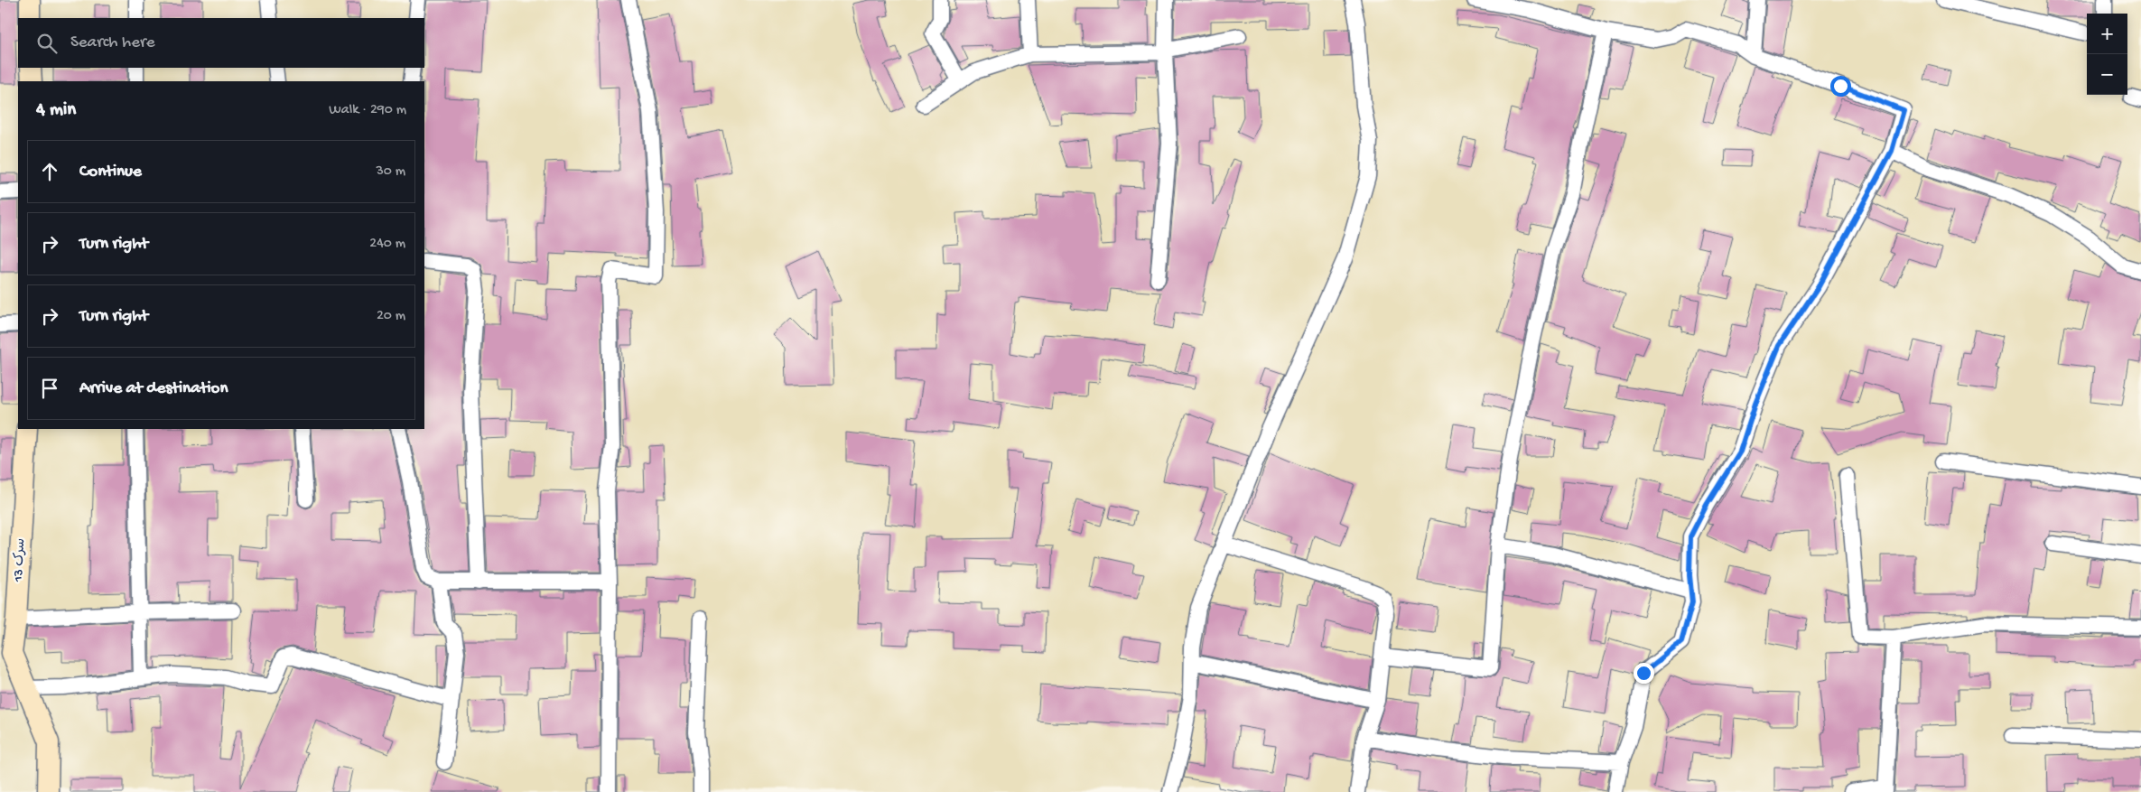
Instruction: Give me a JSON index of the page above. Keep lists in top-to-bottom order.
{
  "streets": {
    "street": ["سرک 13"]
  },
  "page": {
    "map_buttons": ["+", "−"],
    "search": "Search here",
    "heading": ["4 min", "Walk · 290 m"],
    "list": [
      ["Continue", "30 m"],
      ["Turn right", "240 m"],
      ["Turn right", "20 m"],
      "Arrive at destination"
    ]
  }
}
